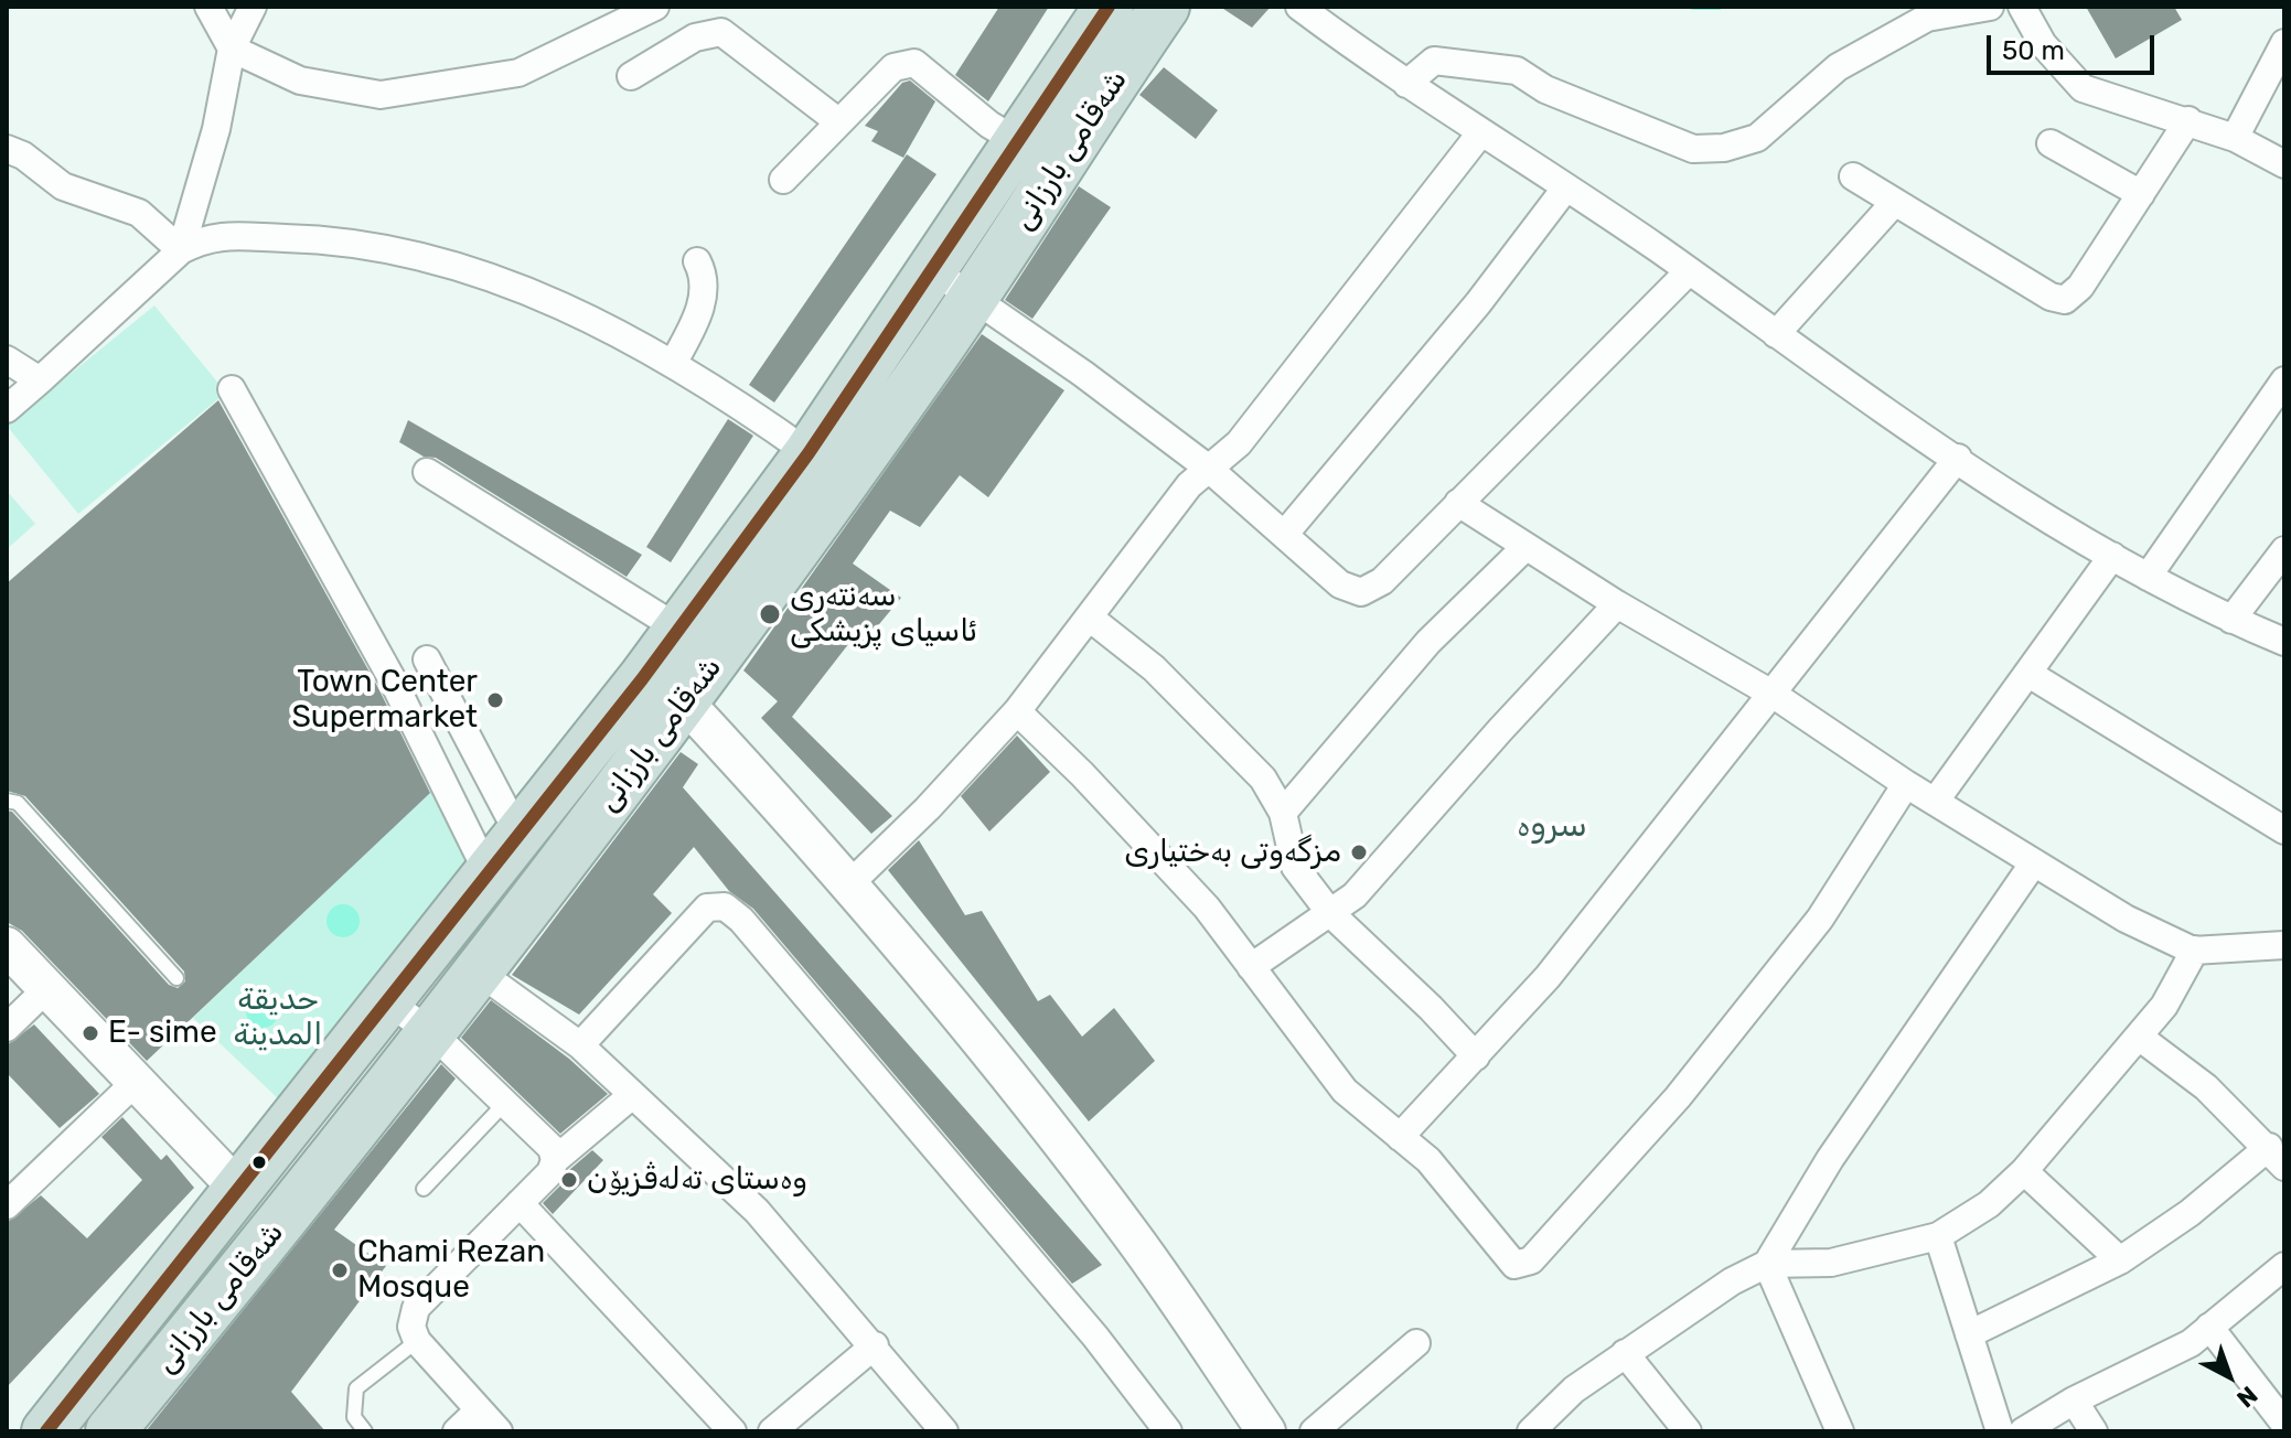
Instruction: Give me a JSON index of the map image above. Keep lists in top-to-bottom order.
{
  "streets": {
    "highway": ["شەقامی بارزانی"]
  },
  "districts": ["سروە"],
  "parks": ["حديقة المدينة"],
  "places": [
    "سەنتەری ئاسیای پزیشکی",
    "Town Center Supermarket",
    "مزگەوتی بەختیاری",
    "E- sime",
    "وەستای تەلەڤزیۆن",
    "Chami Rezan Mosque"
  ],
  "scale_bar": "50 m",
  "north": "bottom right"
}
